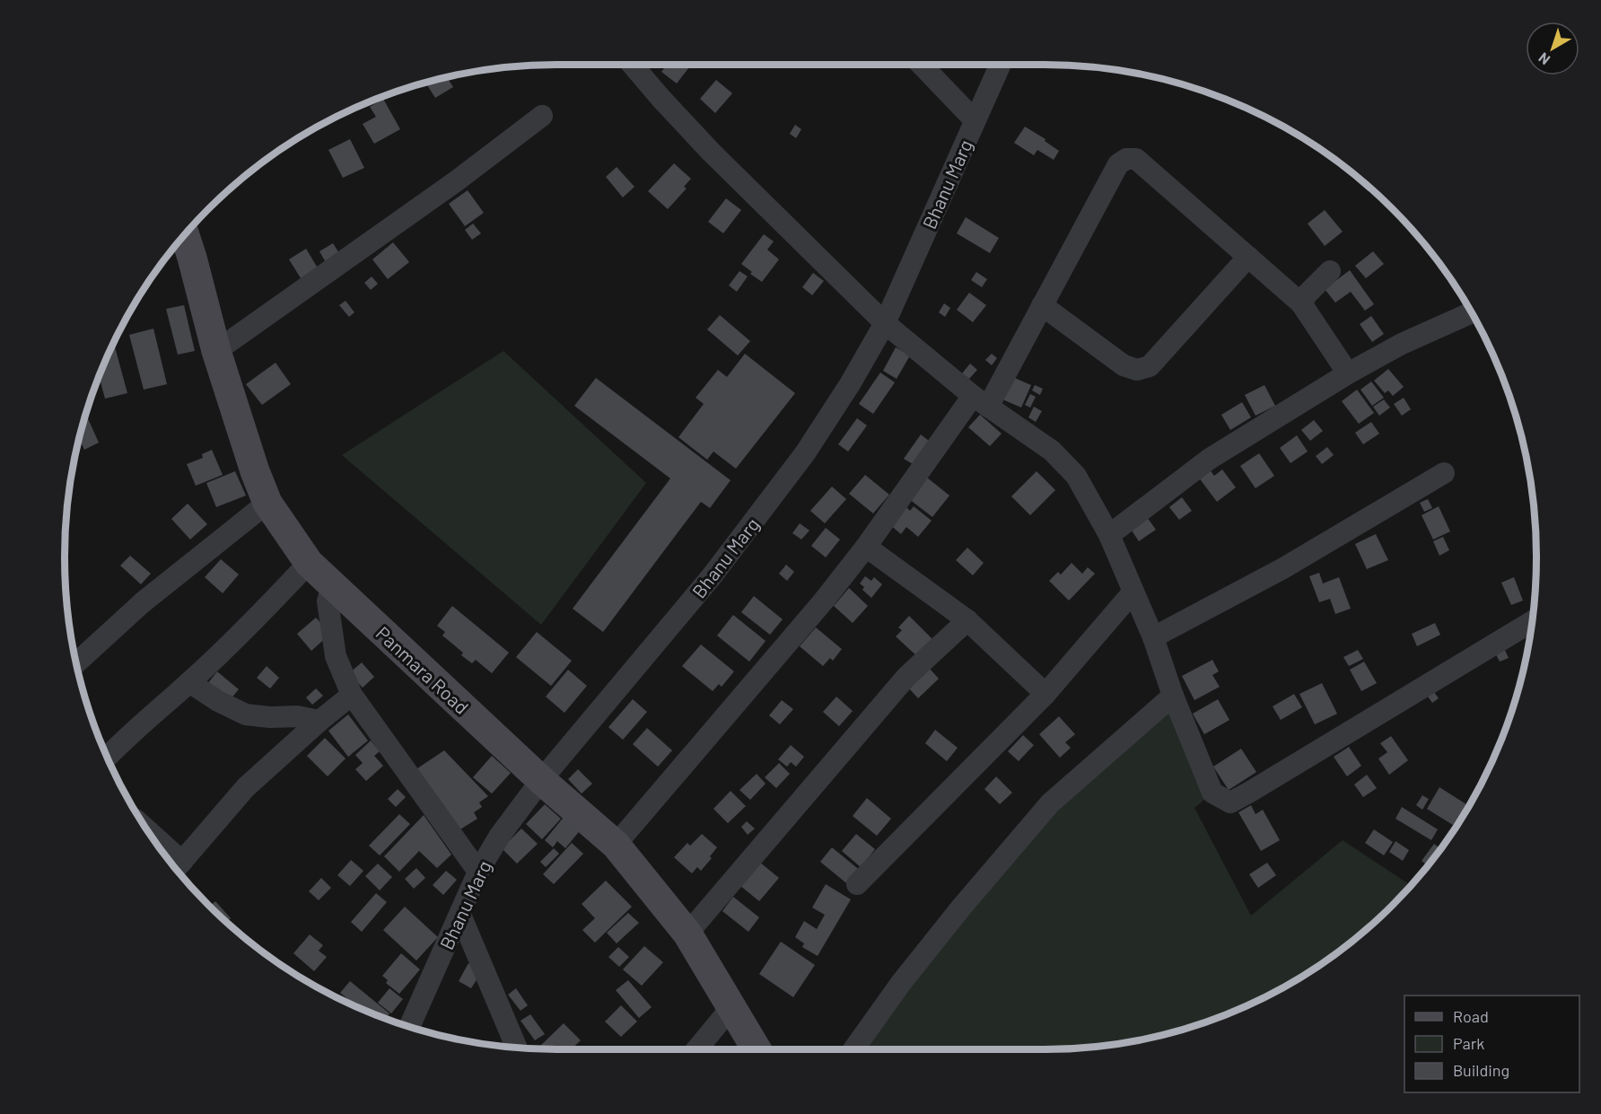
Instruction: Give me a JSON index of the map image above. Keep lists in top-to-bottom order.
{
  "streets": {
    "street": ["Bhanu Marg", "Panmara Road"]
  },
  "crossings": [
    ["Bhanu Marg", "Panmara Road"]
  ],
  "legend": ["Road", "Park", "Building"],
  "north": "bottom left"
}
